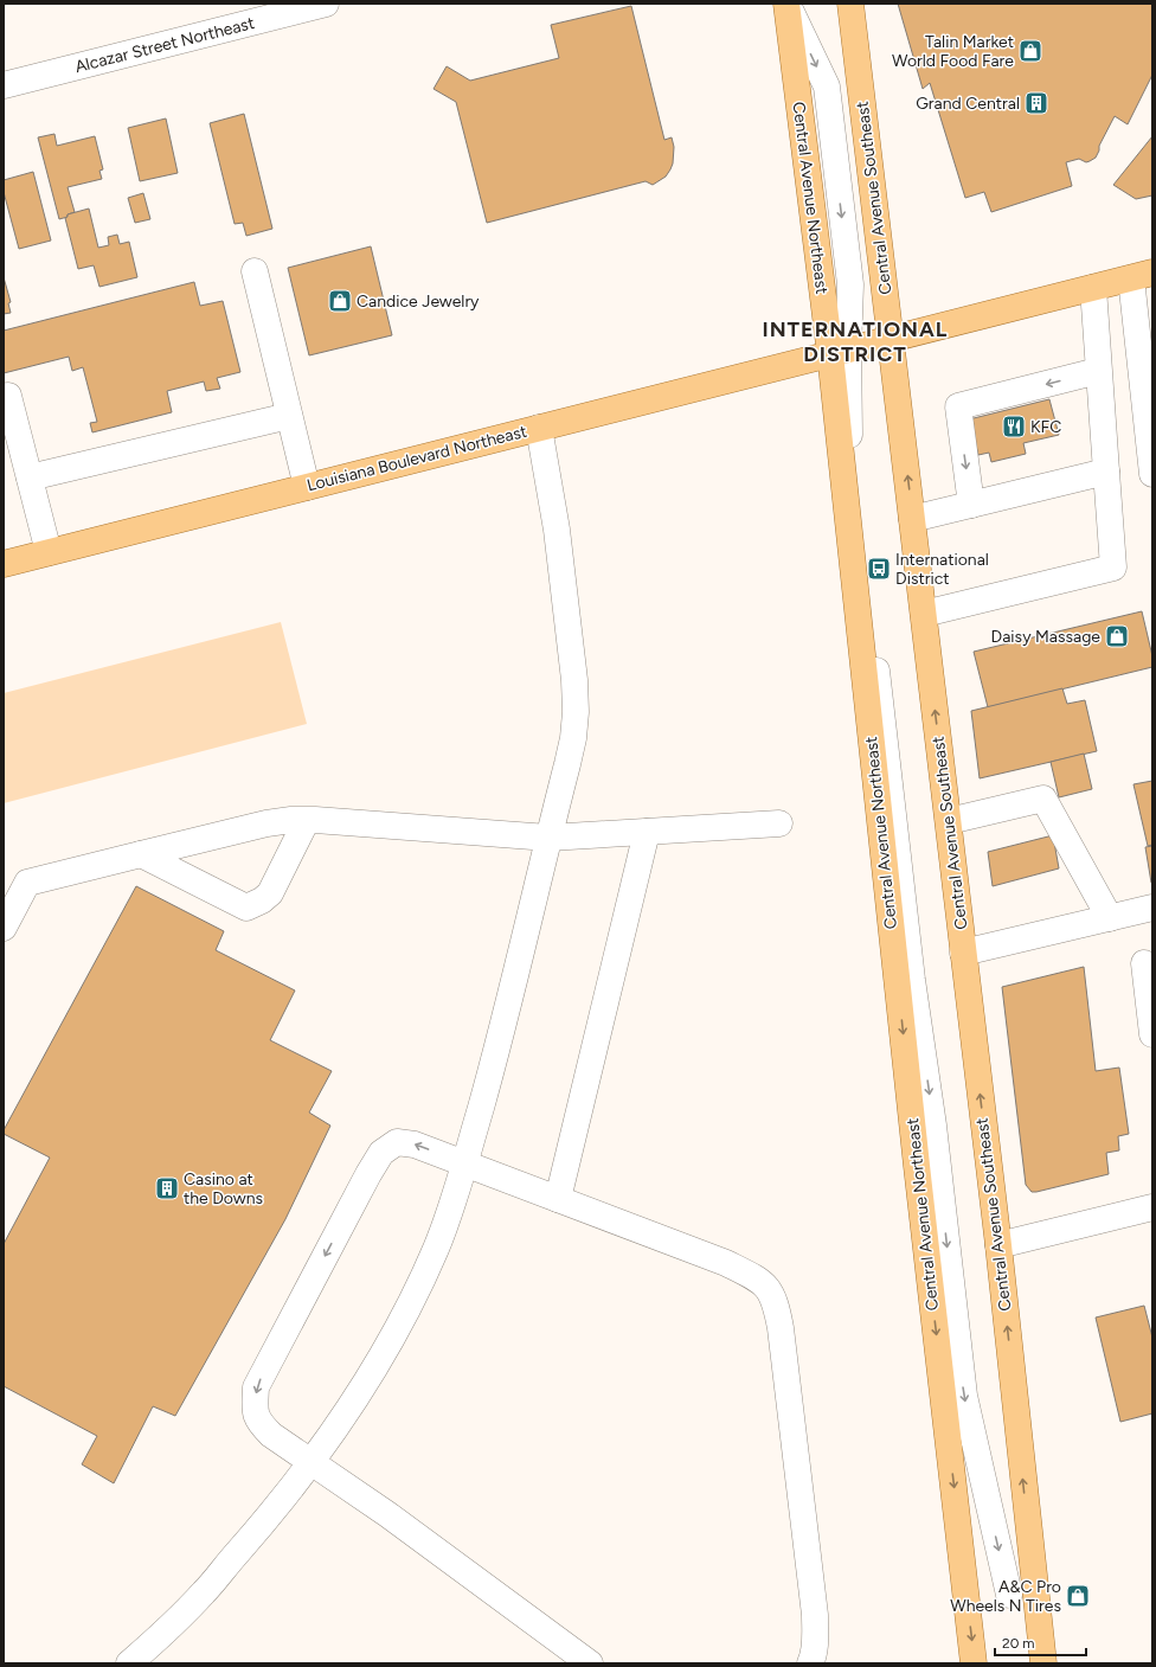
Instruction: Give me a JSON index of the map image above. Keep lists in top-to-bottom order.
{
  "streets": {
    "main road": ["Central Avenue Northeast", "Central Avenue Southeast", "Louisiana Boulevard Northeast"],
    "street": ["Alcazar Street Northeast"]
  },
  "crossings": [
    ["Central Avenue Northeast", "Louisiana Boulevard Northeast"],
    ["Central Avenue Southeast", "Louisiana Boulevard Northeast"]
  ],
  "one_way": ["Central Avenue Northeast", "Central Avenue Southeast"],
  "districts": ["INTERNATIONAL DISTRICT"],
  "places": {
    "shop": [
      "Talin Market World Food Fare",
      "Candice Jewelry",
      "Daisy Massage",
      "A&C Pro Wheels N Tires"
    ],
    "building": ["Grand Central", "Casino at the Downs"],
    "restaurant": ["KFC"],
    "bus stop": ["International District"]
  },
  "scale_bar": "20 m"
}
